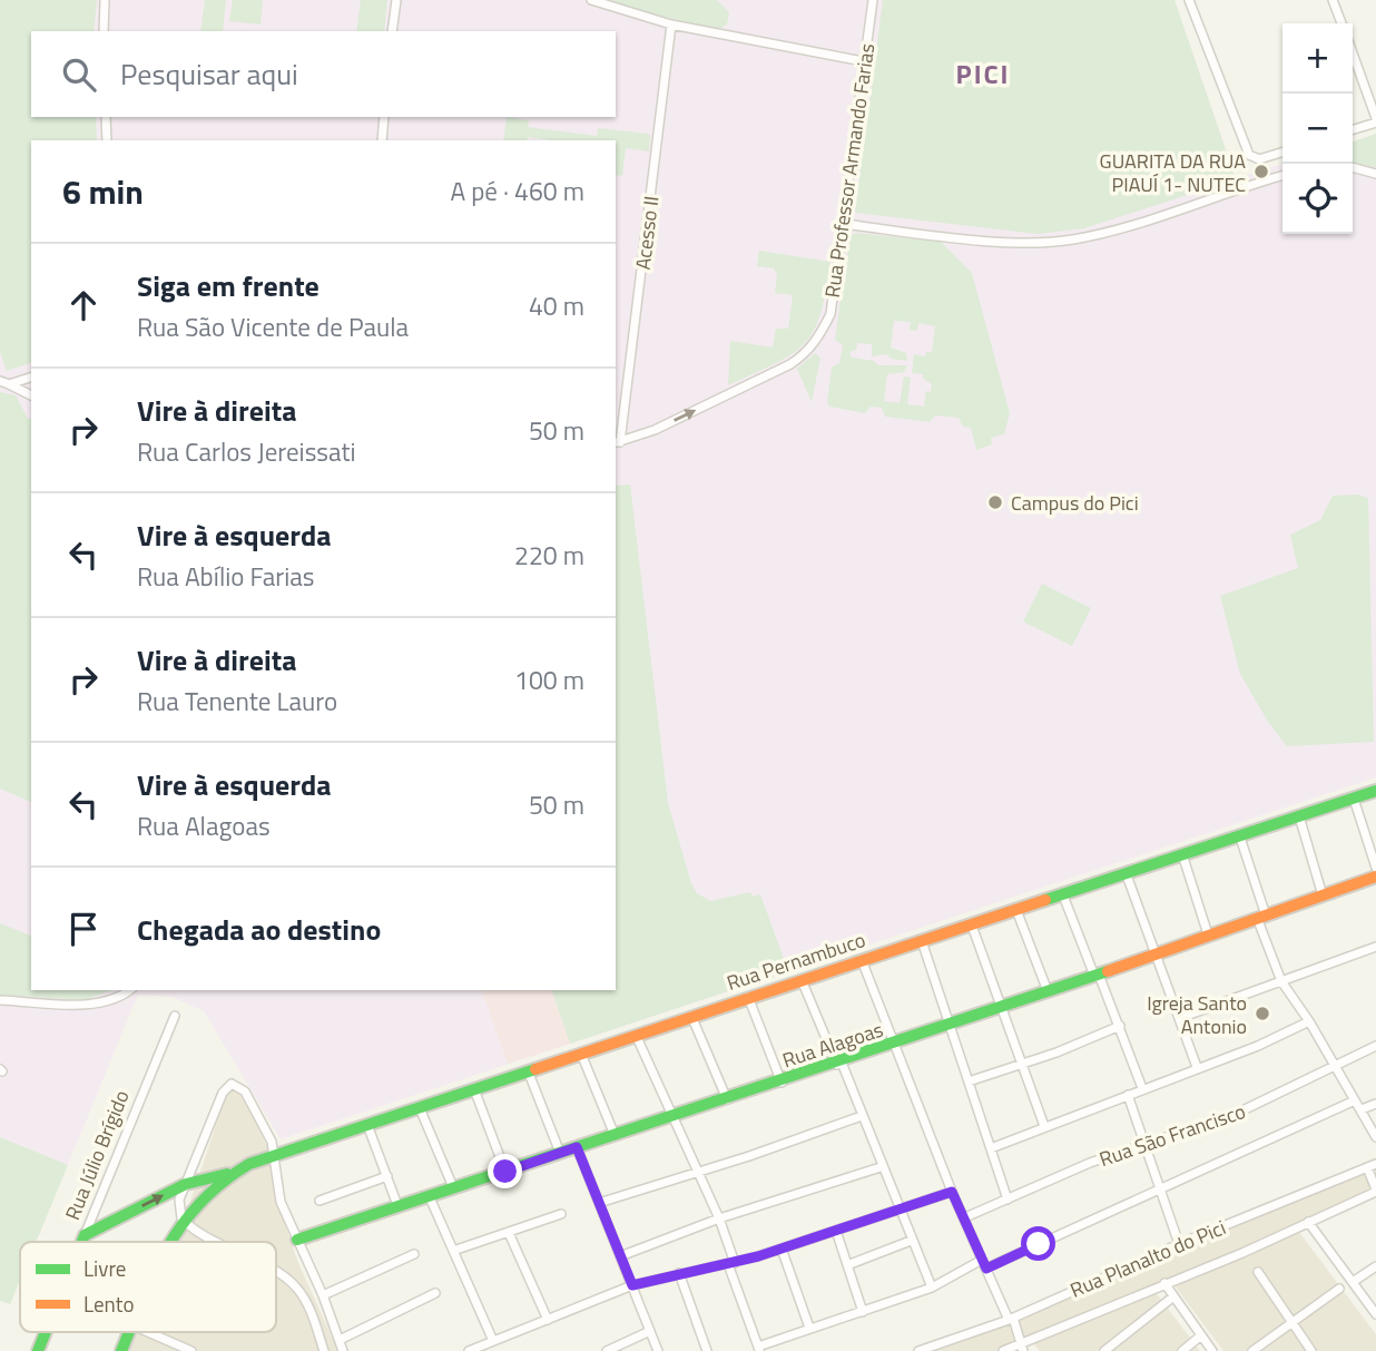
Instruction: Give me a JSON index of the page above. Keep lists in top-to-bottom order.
{
  "streets": {
    "street": [
      "Rua Professor Armando Farias",
      "Acesso II",
      "Rua Pernambuco",
      "Rua Alagoas",
      "Rua São Francisco",
      "Rua Júlio Brígido",
      "Rua Planalto do Pici"
    ]
  },
  "crossings": [
    ["Rua Professor Armando Farias", "Acesso II"],
    ["Rua Pernambuco", "Rua Júlio Brígido"]
  ],
  "one_way": ["Rua Professor Armando Farias"],
  "districts": ["PICI"],
  "places": ["GUARITA DA RUA PIAUÍ 1- NUTEC", "Campus do Pici", "Igreja Santo Antonio"],
  "legend": ["Livre", "Lento"],
  "page": {
    "map_buttons": ["+", "−"],
    "search": "Pesquisar aqui",
    "heading": ["6 min", "A pé · 460 m"],
    "list": [
      ["Siga em frente", "Rua São Vicente de Paula", "40 m"],
      ["Vire à direita", "Rua Carlos Jereissati", "50 m"],
      ["Vire à esquerda", "Rua Abílio Farias", "220 m"],
      ["Vire à direita", "Rua Tenente Lauro", "100 m"],
      ["Vire à esquerda", "Rua Alagoas", "50 m"],
      "Chegada ao destino"
    ]
  }
}
